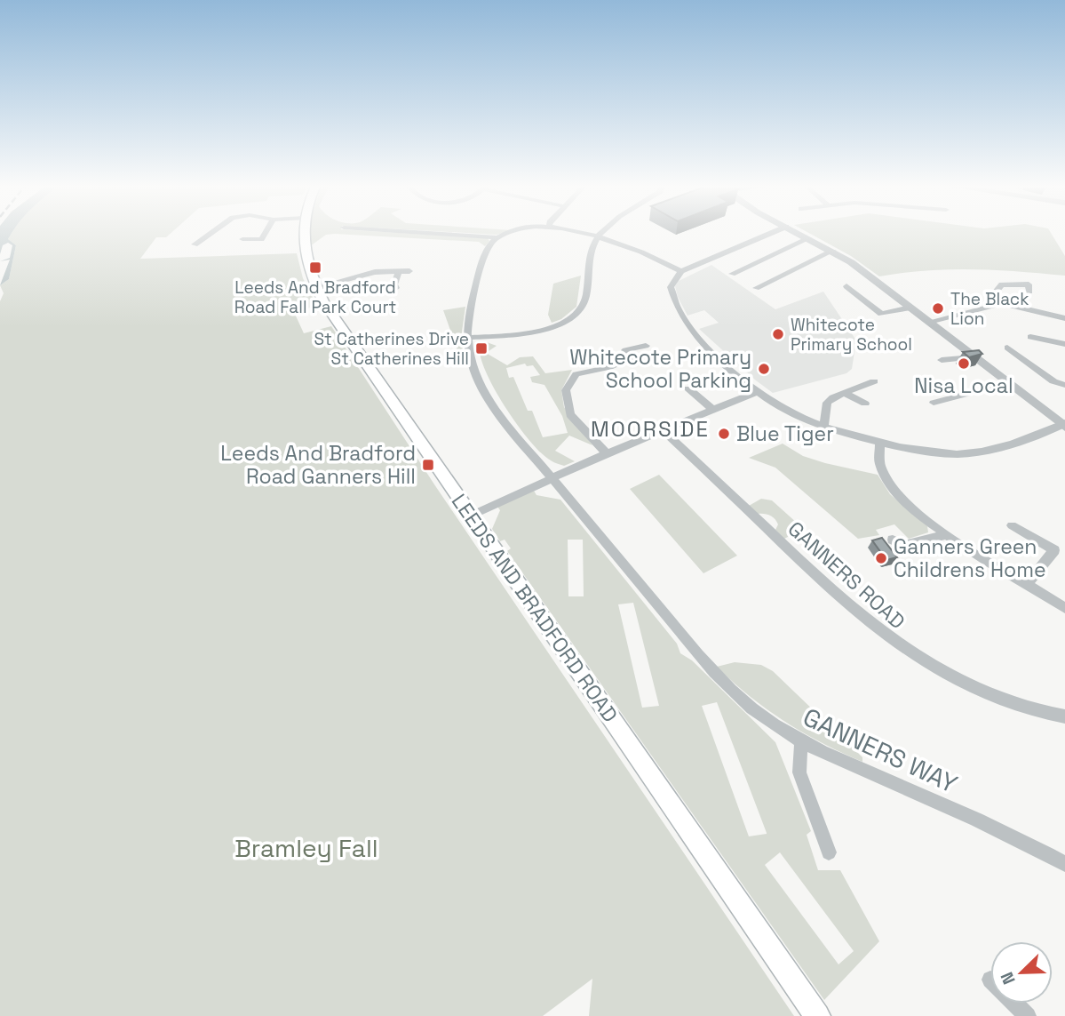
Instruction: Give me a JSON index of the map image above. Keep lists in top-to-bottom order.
{
  "streets": {
    "main road": ["LEEDS AND BRADFORD ROAD"],
    "street": ["GANNERS ROAD", "GANNERS WAY"]
  },
  "districts": ["MOORSIDE"],
  "parks": ["Bramley Fall"],
  "places": {
    "transit": ["Leeds And Bradford Road Fall Park Court", "St Catherines Drive St Catherines Hill", "Leeds And Bradford Road Ganners Hill"],
    "other": [
      "The Black Lion",
      "Whitecote Primary School",
      "Nisa Local",
      "Whitecote Primary School Parking",
      "Blue Tiger",
      "Ganners Green Childrens Home"
    ]
  },
  "north": "bottom left"
}
